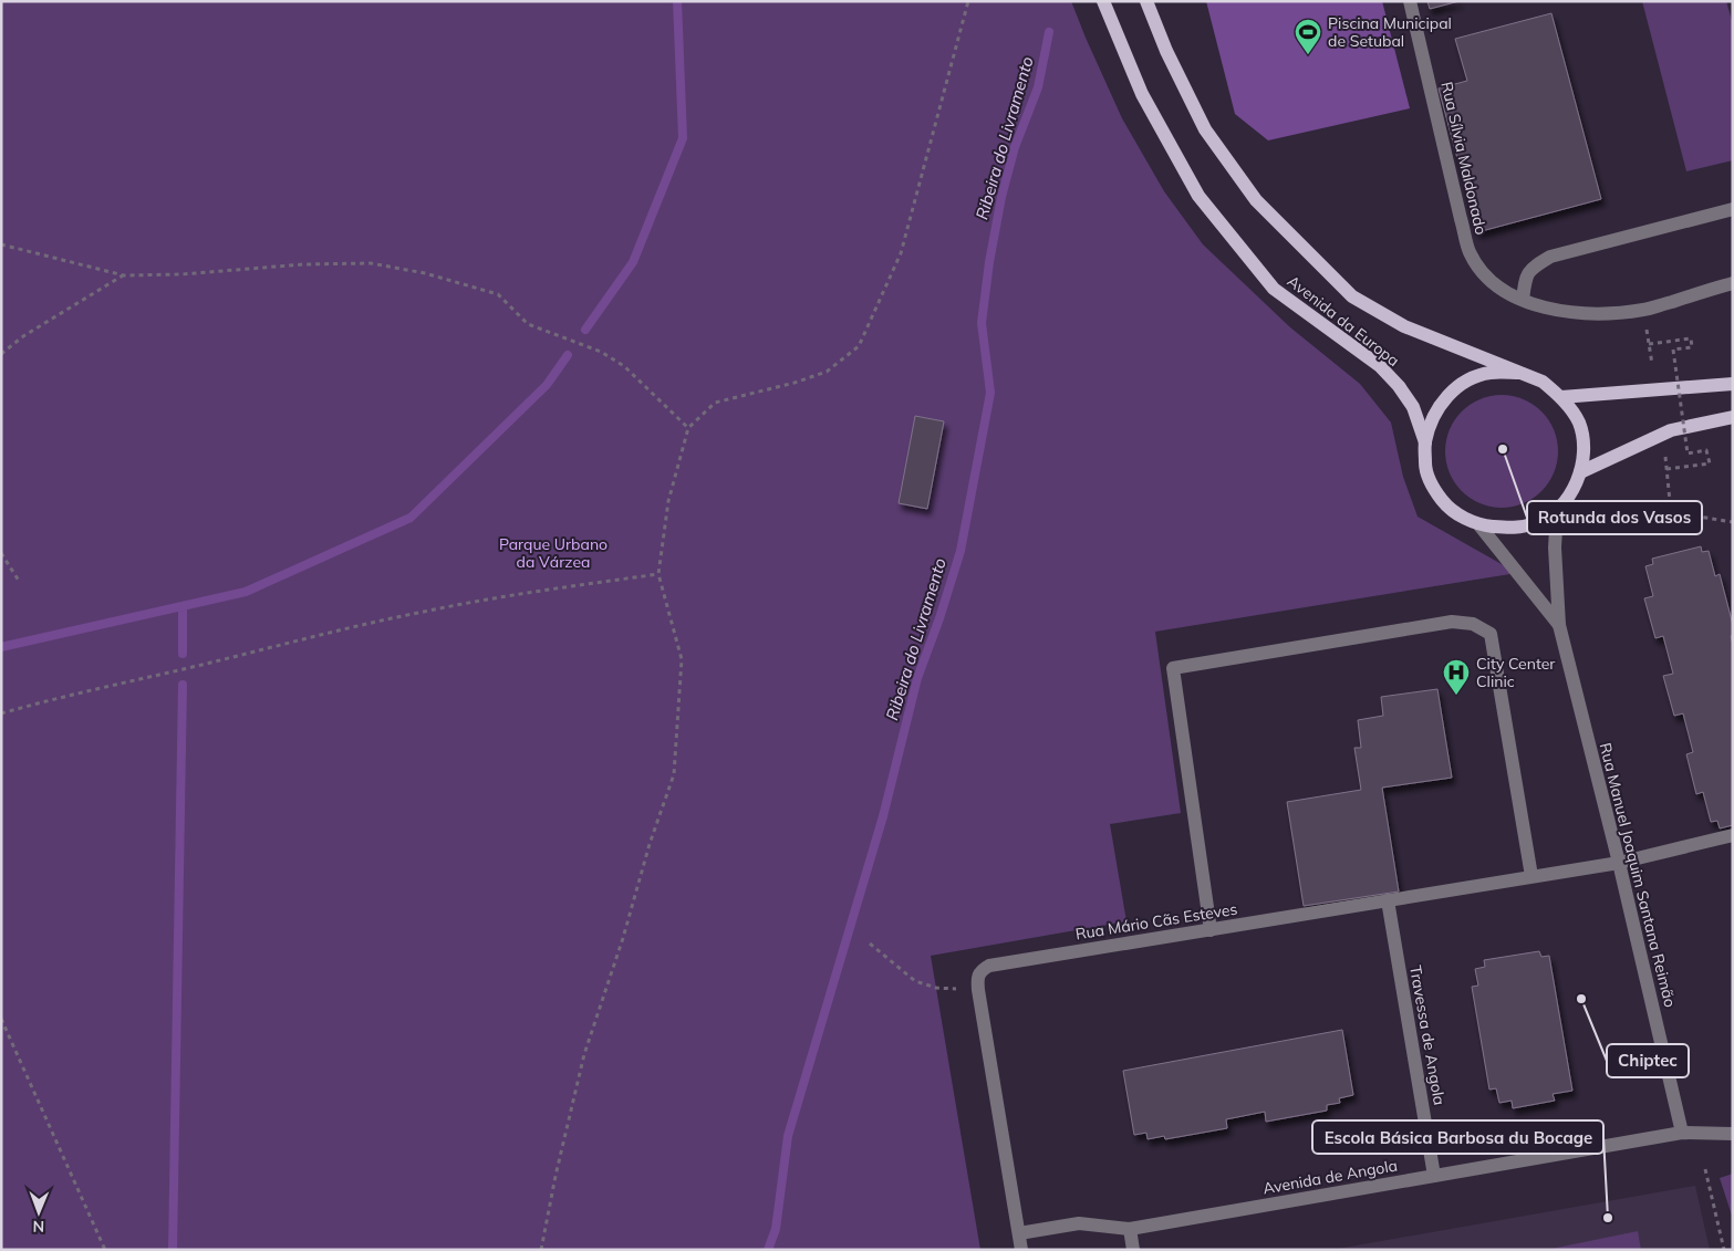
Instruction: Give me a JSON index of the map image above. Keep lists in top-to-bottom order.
{
  "streets": {
    "main road": ["Avenida da Europa"],
    "street": [
      "Rua Sílvia Maldonado",
      "Rua Manuel Joaquim Santana Reimão",
      "Rua Mário Cãs Esteves",
      "Travessa de Angola",
      "Avenida de Angola"
    ]
  },
  "crossings": [
    ["Rua Manuel Joaquim Santana Reimão", "Rua Mário Cãs Esteves"],
    ["Rua Manuel Joaquim Santana Reimão", "Avenida de Angola"],
    ["Rua Mário Cãs Esteves", "Travessa de Angola"],
    ["Rua Mário Cãs Esteves", "Avenida de Angola"],
    ["Travessa de Angola", "Avenida de Angola"]
  ],
  "water": ["Ribeira do Livramento"],
  "parks": ["Parque Urbano da Várzea"],
  "places": {
    "sports": ["Piscina Municipal de Setubal"],
    "other": ["Rotunda dos Vasos", "Chiptec", "Escola Básica Barbosa du Bocage"],
    "hospital": ["City Center Clinic"]
  },
  "north": "bottom"
}
